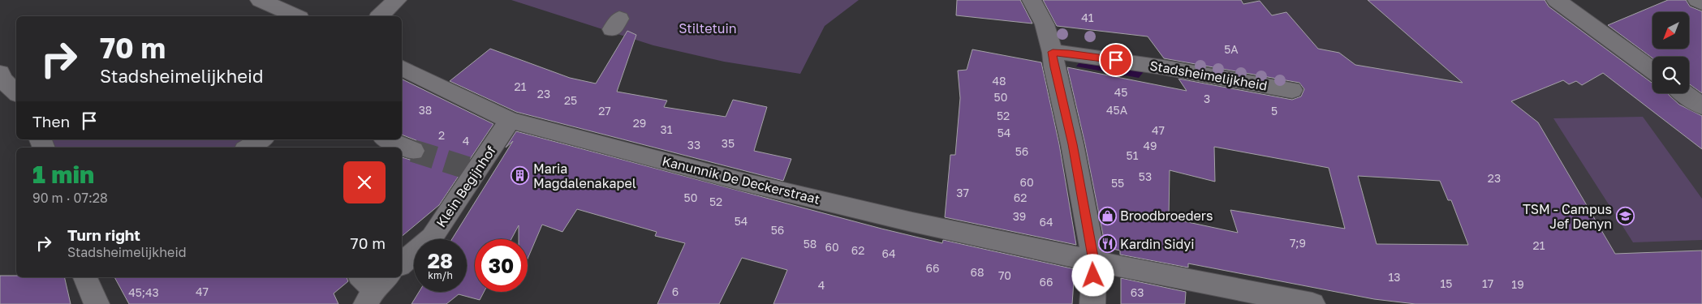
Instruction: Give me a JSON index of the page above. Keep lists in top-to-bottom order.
{
  "streets": {
    "street": ["Stadsheimelijkheid", "Kanunnik De Deckerstraat", "Klein Begijnhof"]
  },
  "crossings": [
    ["Kanunnik De Deckerstraat", "Klein Begijnhof"]
  ],
  "parks": ["Stiltetuin"],
  "places": {
    "building": ["Maria Magdalenakapel"],
    "shop": ["Broodbroeders"],
    "school or university": ["TSM - Campus Jef Denyn"],
    "restaurant": ["Kardin Sidyi"]
  },
  "house_numbers": [
    "41",
    "5A",
    "48",
    "21",
    "45",
    "23",
    "50",
    "3",
    "25",
    "38",
    "45A",
    "27",
    "5",
    "52",
    "29",
    "31",
    "47",
    "54",
    "2",
    "4",
    "35",
    "33",
    "49",
    "56",
    "51",
    "53",
    "23",
    "60",
    "55",
    "37",
    "50",
    "62",
    "52",
    "39",
    "54",
    "64",
    "56",
    "7;9",
    "58",
    "21",
    "60",
    "62",
    "64",
    "66",
    "68",
    "70",
    "13",
    "66",
    "15",
    "17",
    "19",
    "4",
    "47",
    "6",
    "45;43",
    "63"
  ],
  "north": "bottom left",
  "page": {
    "turn": ["70 m", "Stadsheimelijkheid"],
    "then": "Then",
    "heading": ["1 min", "90 m · 07:28"],
    "list": [
      {
        "name": "Turn right",
        "note": "Stadsheimelijkheid",
        "value": "70 m"
      }
    ],
    "speed": "28 km/h",
    "limit": "30"
  }
}
